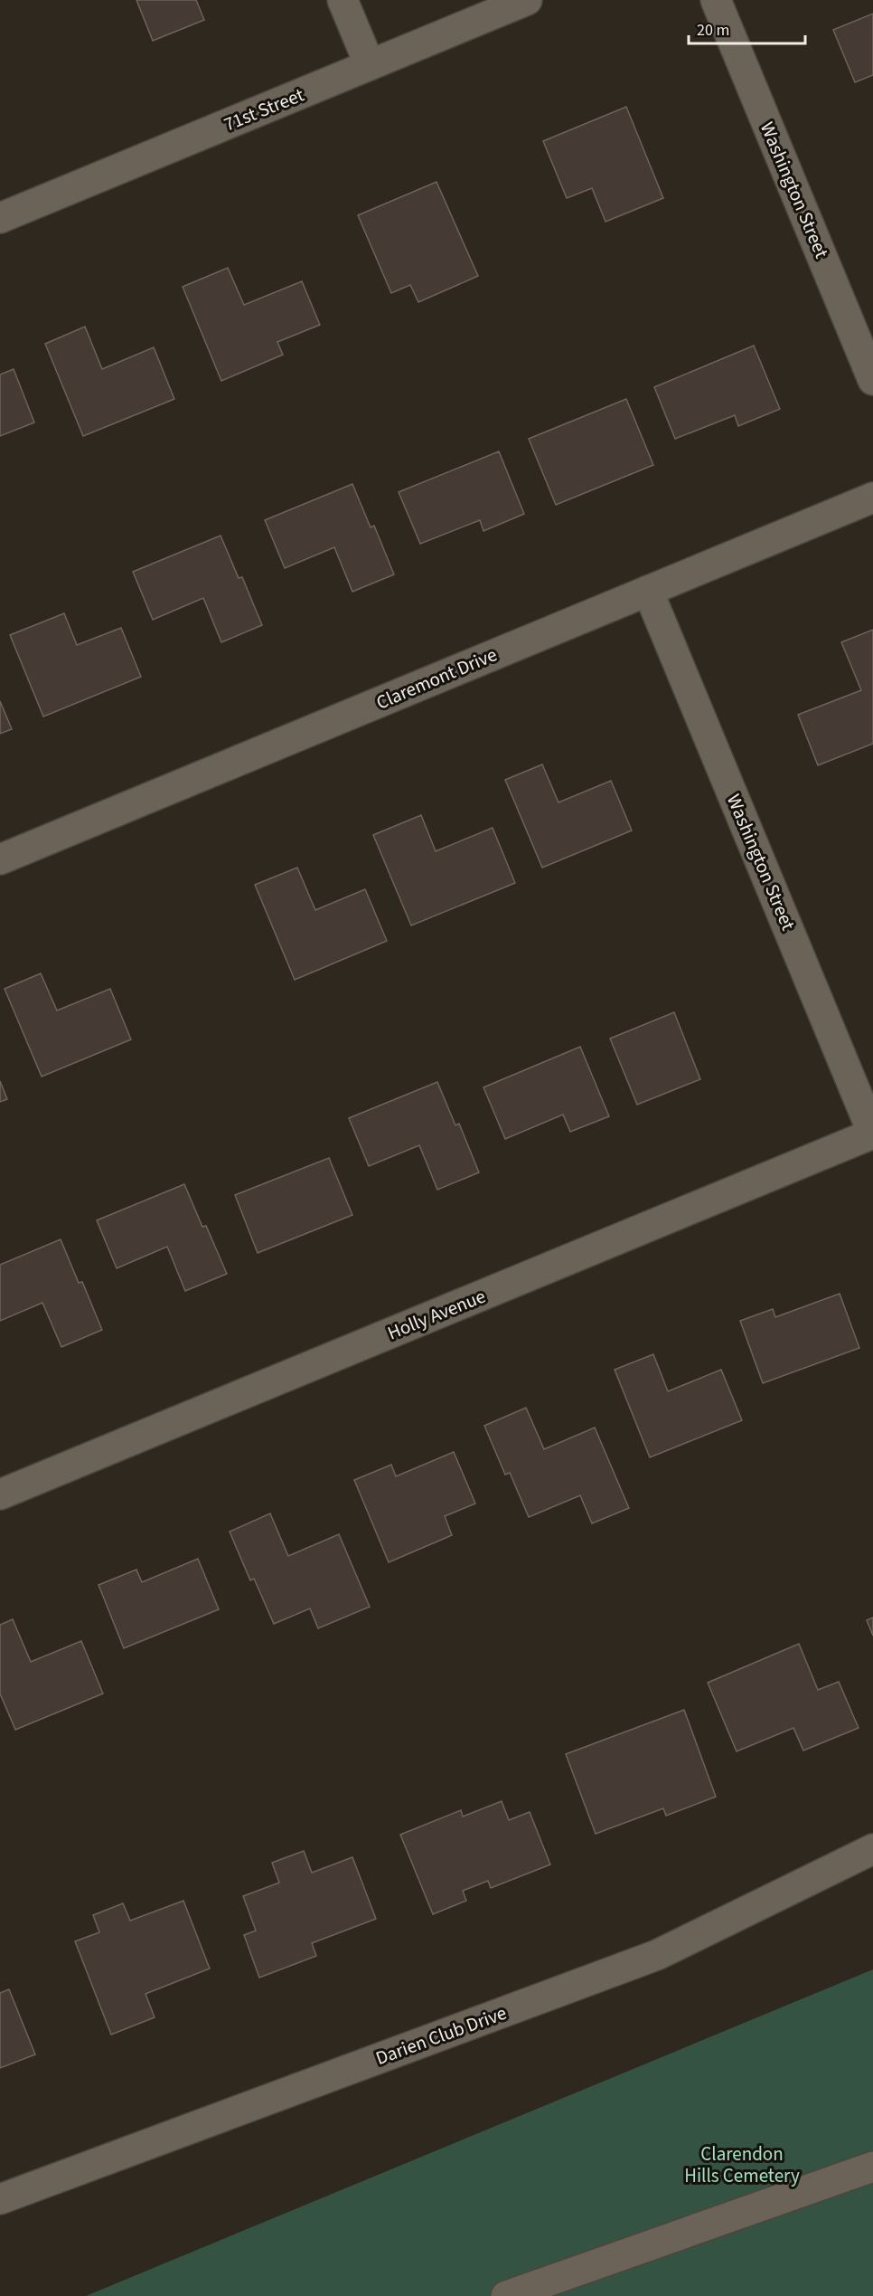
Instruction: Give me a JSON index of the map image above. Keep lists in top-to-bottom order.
{
  "streets": {
    "street": [
      "71st Street",
      "Washington Street",
      "Claremont Drive",
      "Holly Avenue",
      "Darien Club Drive"
    ]
  },
  "crossings": [
    ["Washington Street", "Claremont Drive"],
    ["Washington Street", "Holly Avenue"]
  ],
  "parks": ["Clarendon Hills Cemetery"],
  "scale_bar": "20 m"
}
